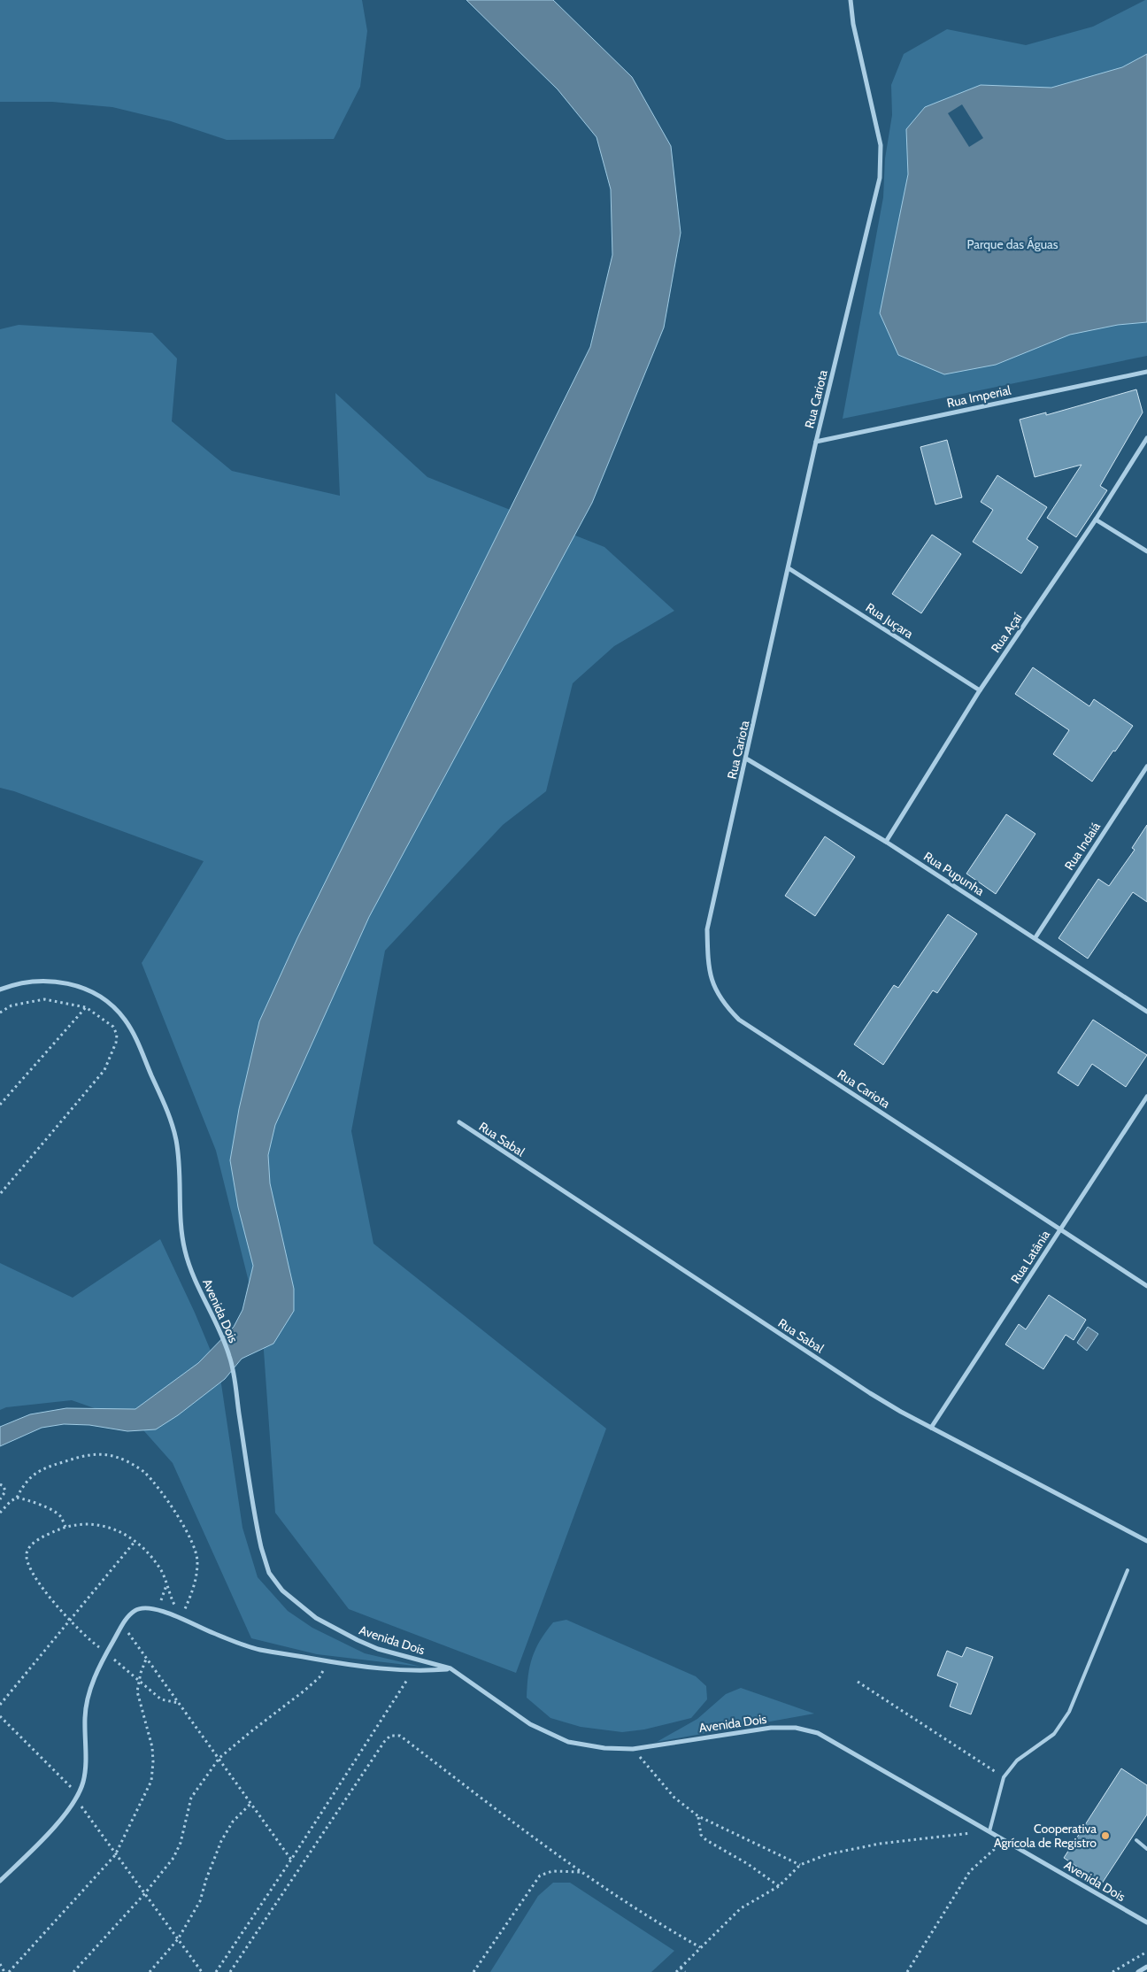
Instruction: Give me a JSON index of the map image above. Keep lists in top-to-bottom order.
{
  "streets": {
    "street": [
      "Rua Imperial",
      "Rua Cariota",
      "Rua Juçara",
      "Rua Açaí",
      "Rua Indaiá",
      "Rua Pupunha",
      "Rua Sabal",
      "Rua Latânia",
      "Avenida Dois"
    ]
  },
  "crossings": [
    ["Rua Imperial", "Rua Cariota"],
    ["Rua Cariota", "Rua Juçara"],
    ["Rua Cariota", "Rua Pupunha"],
    ["Rua Cariota", "Rua Latânia"],
    ["Rua Juçara", "Rua Açaí"],
    ["Rua Açaí", "Rua Pupunha"],
    ["Rua Indaiá", "Rua Pupunha"],
    ["Rua Sabal", "Rua Latânia"]
  ],
  "parks": ["Parque das Águas"],
  "places": ["Cooperativa Agrícola de Registro"]
}
